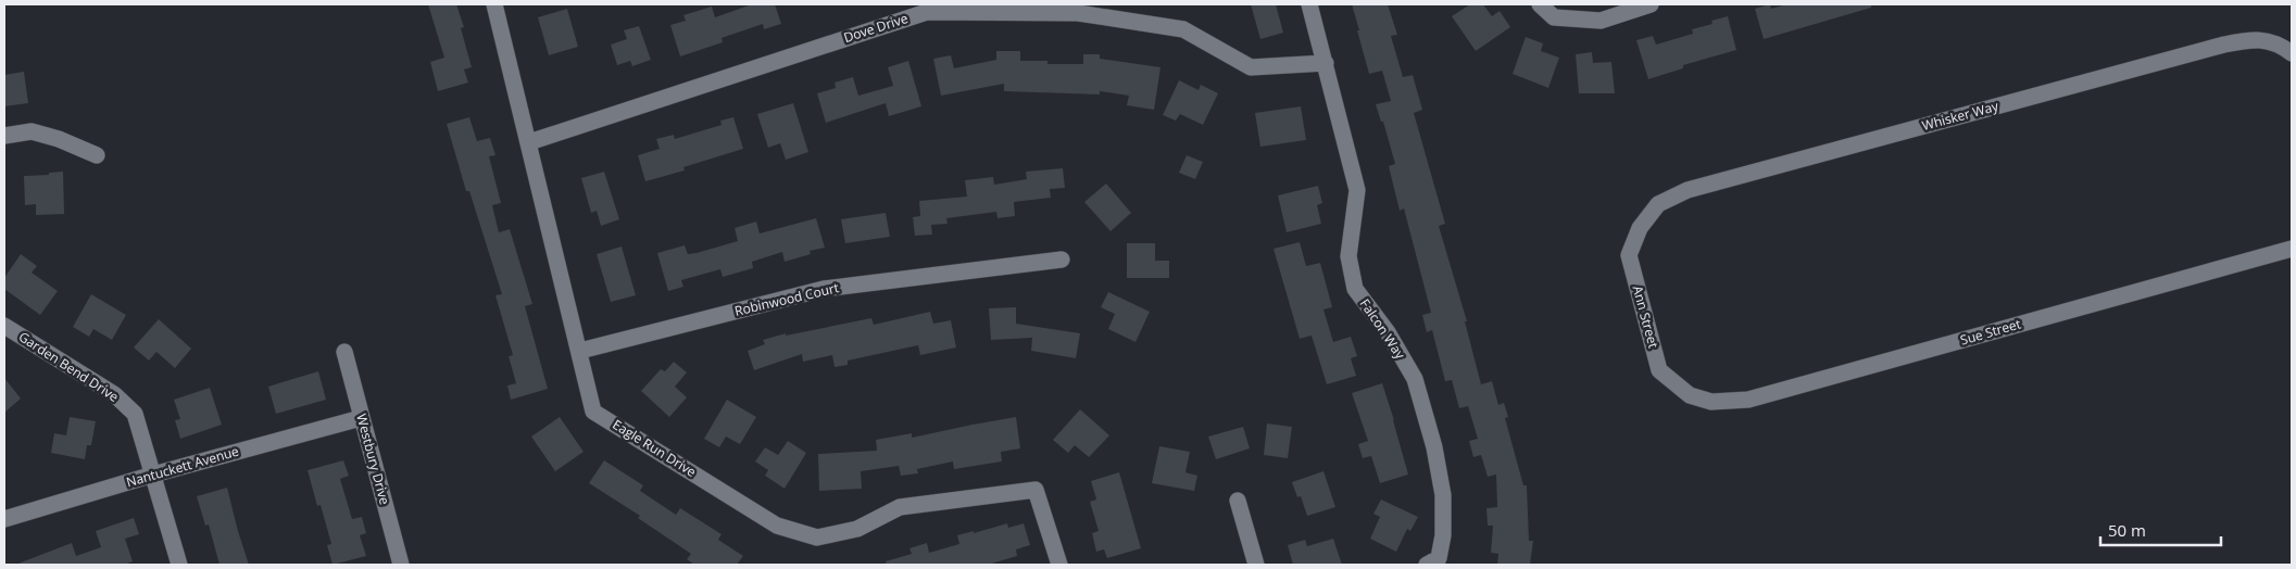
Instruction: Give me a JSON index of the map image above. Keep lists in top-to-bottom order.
{
  "streets": {
    "street": [
      "Dove Drive",
      "Whisker Way",
      "Robinwood Court",
      "Ann Street",
      "Falcon Way",
      "Sue Street",
      "Garden Bend Drive",
      "Eagle Run Drive",
      "Westbury Drive",
      "Nantuckett Avenue"
    ]
  },
  "crossings": [
    ["Dove Drive", "Falcon Way"],
    ["Dove Drive", "Eagle Run Drive"],
    ["Whisker Way", "Ann Street"],
    ["Robinwood Court", "Eagle Run Drive"],
    ["Ann Street", "Sue Street"],
    ["Garden Bend Drive", "Nantuckett Avenue"],
    ["Westbury Drive", "Nantuckett Avenue"]
  ],
  "scale_bar": "50 m"
}
